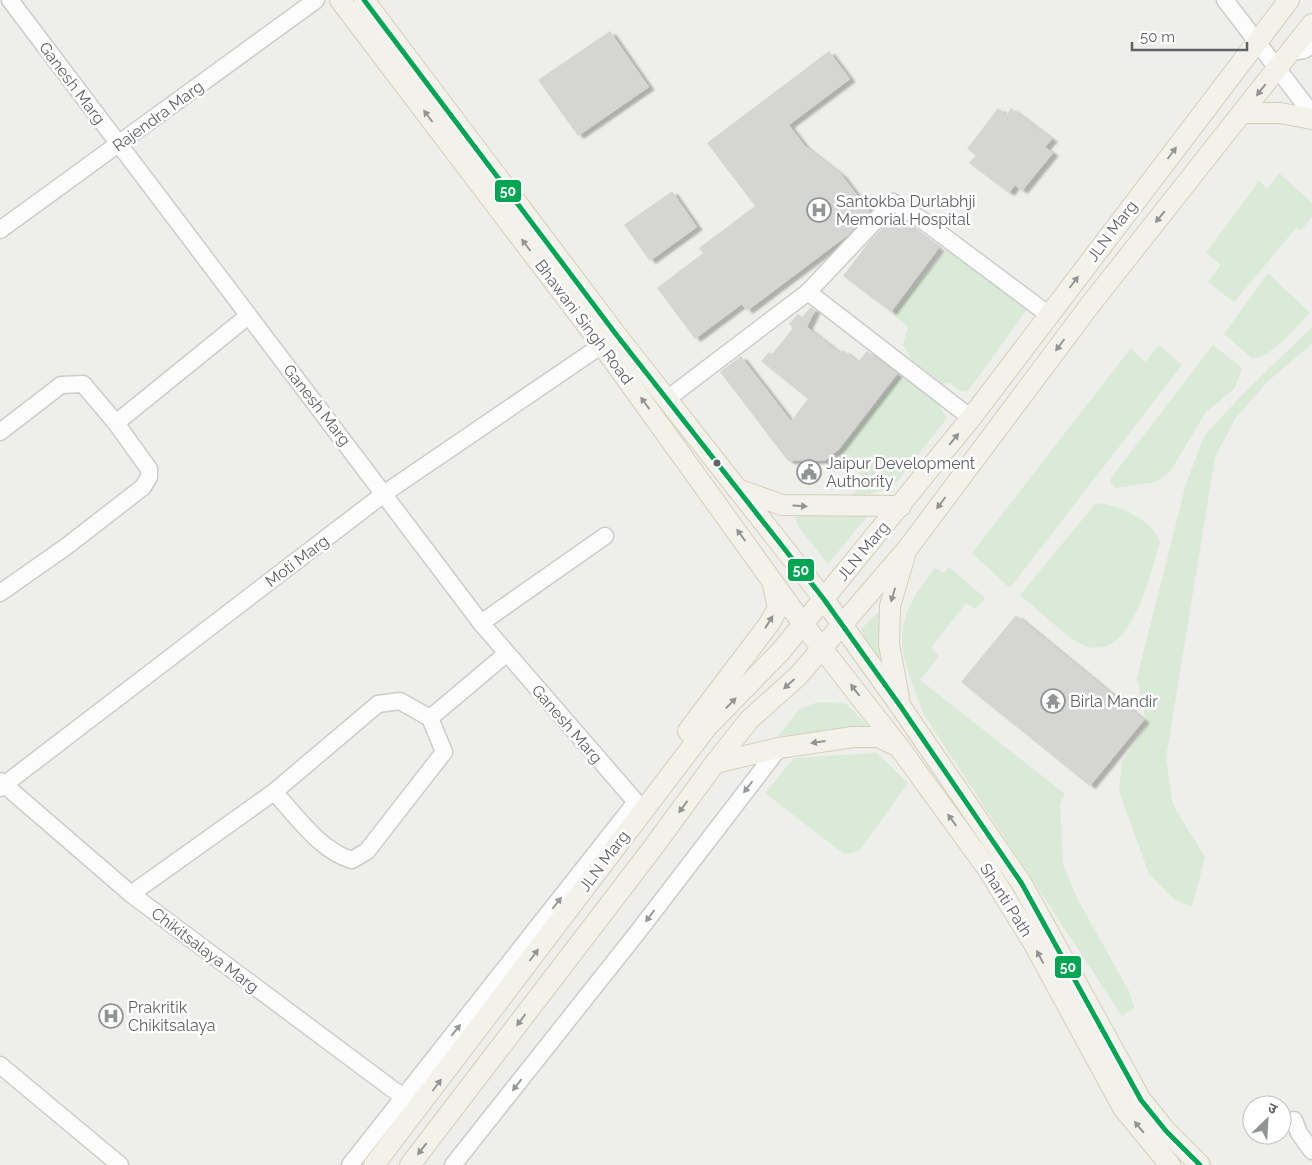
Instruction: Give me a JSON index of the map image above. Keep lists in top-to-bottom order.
{
  "streets": {
    "main road": ["JLN Marg", "Bhawani Singh Road", "Shanti Path"],
    "street": [
      "Ganesh Marg",
      "Rajendra Marg",
      "Moti Marg",
      "Chikitsalaya Marg"
    ]
  },
  "crossings": [
    ["Ganesh Marg", "Rajendra Marg"],
    ["Ganesh Marg", "JLN Marg"],
    ["Ganesh Marg", "Moti Marg"],
    ["JLN Marg", "Bhawani Singh Road"],
    ["JLN Marg", "Shanti Path"],
    ["JLN Marg", "Chikitsalaya Marg"],
    ["Bhawani Singh Road", "Moti Marg"],
    ["Bhawani Singh Road", "Shanti Path"],
    ["Moti Marg", "Chikitsalaya Marg"]
  ],
  "one_way": ["Shanti Path"],
  "places": {
    "hospital": ["Santokba Durlabhji Memorial Hospital", "Prakritik Chikitsalaya"],
    "public building": ["Jaipur Development Authority"],
    "temple": ["Birla Mandir"]
  },
  "lines": ["transit line 50"],
  "scale_bar": "50 m",
  "north": "top right"
}
